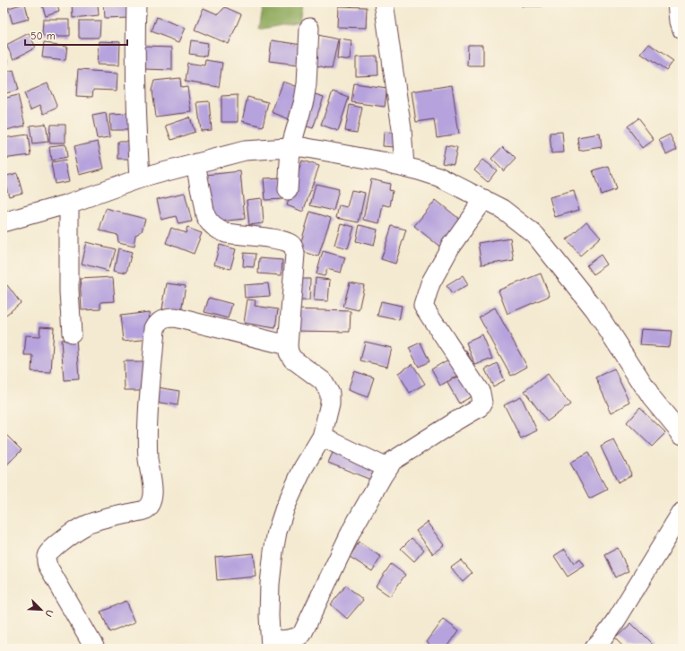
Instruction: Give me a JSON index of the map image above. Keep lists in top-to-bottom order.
{
  "scale_bar": "50 m",
  "north": "bottom right"
}
